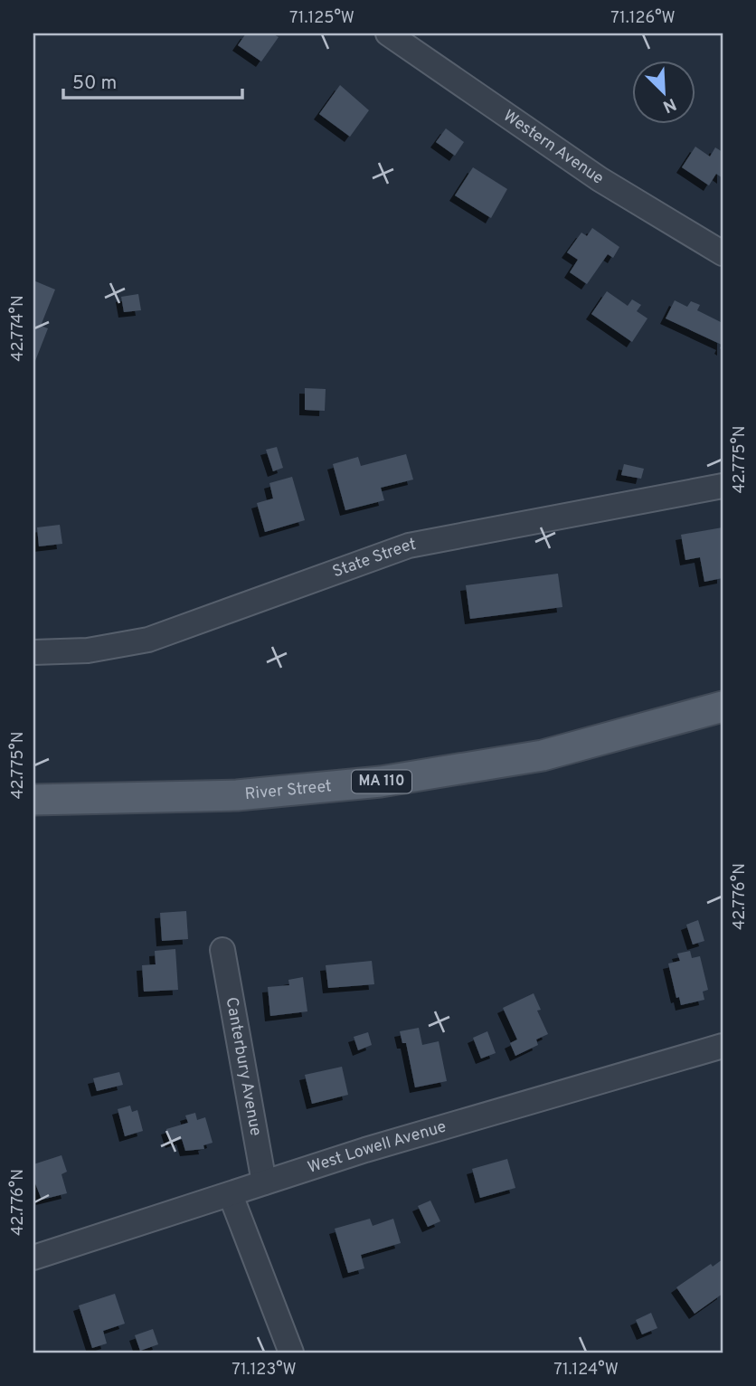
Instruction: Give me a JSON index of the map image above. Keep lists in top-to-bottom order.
{
  "streets": {
    "main road": ["MA 110", "River Street"],
    "street": [
      "Western Avenue",
      "State Street",
      "Canterbury Avenue",
      "West Lowell Avenue"
    ]
  },
  "crossings": [
    ["Canterbury Avenue", "West Lowell Avenue"]
  ],
  "scale_bar": "50 m",
  "north": "bottom right",
  "coordinates": [
    "71.125°W",
    "71.126°W",
    "42.774°N",
    "42.775°N",
    "42.776°N",
    "71.123°W",
    "71.124°W"
  ]
}
